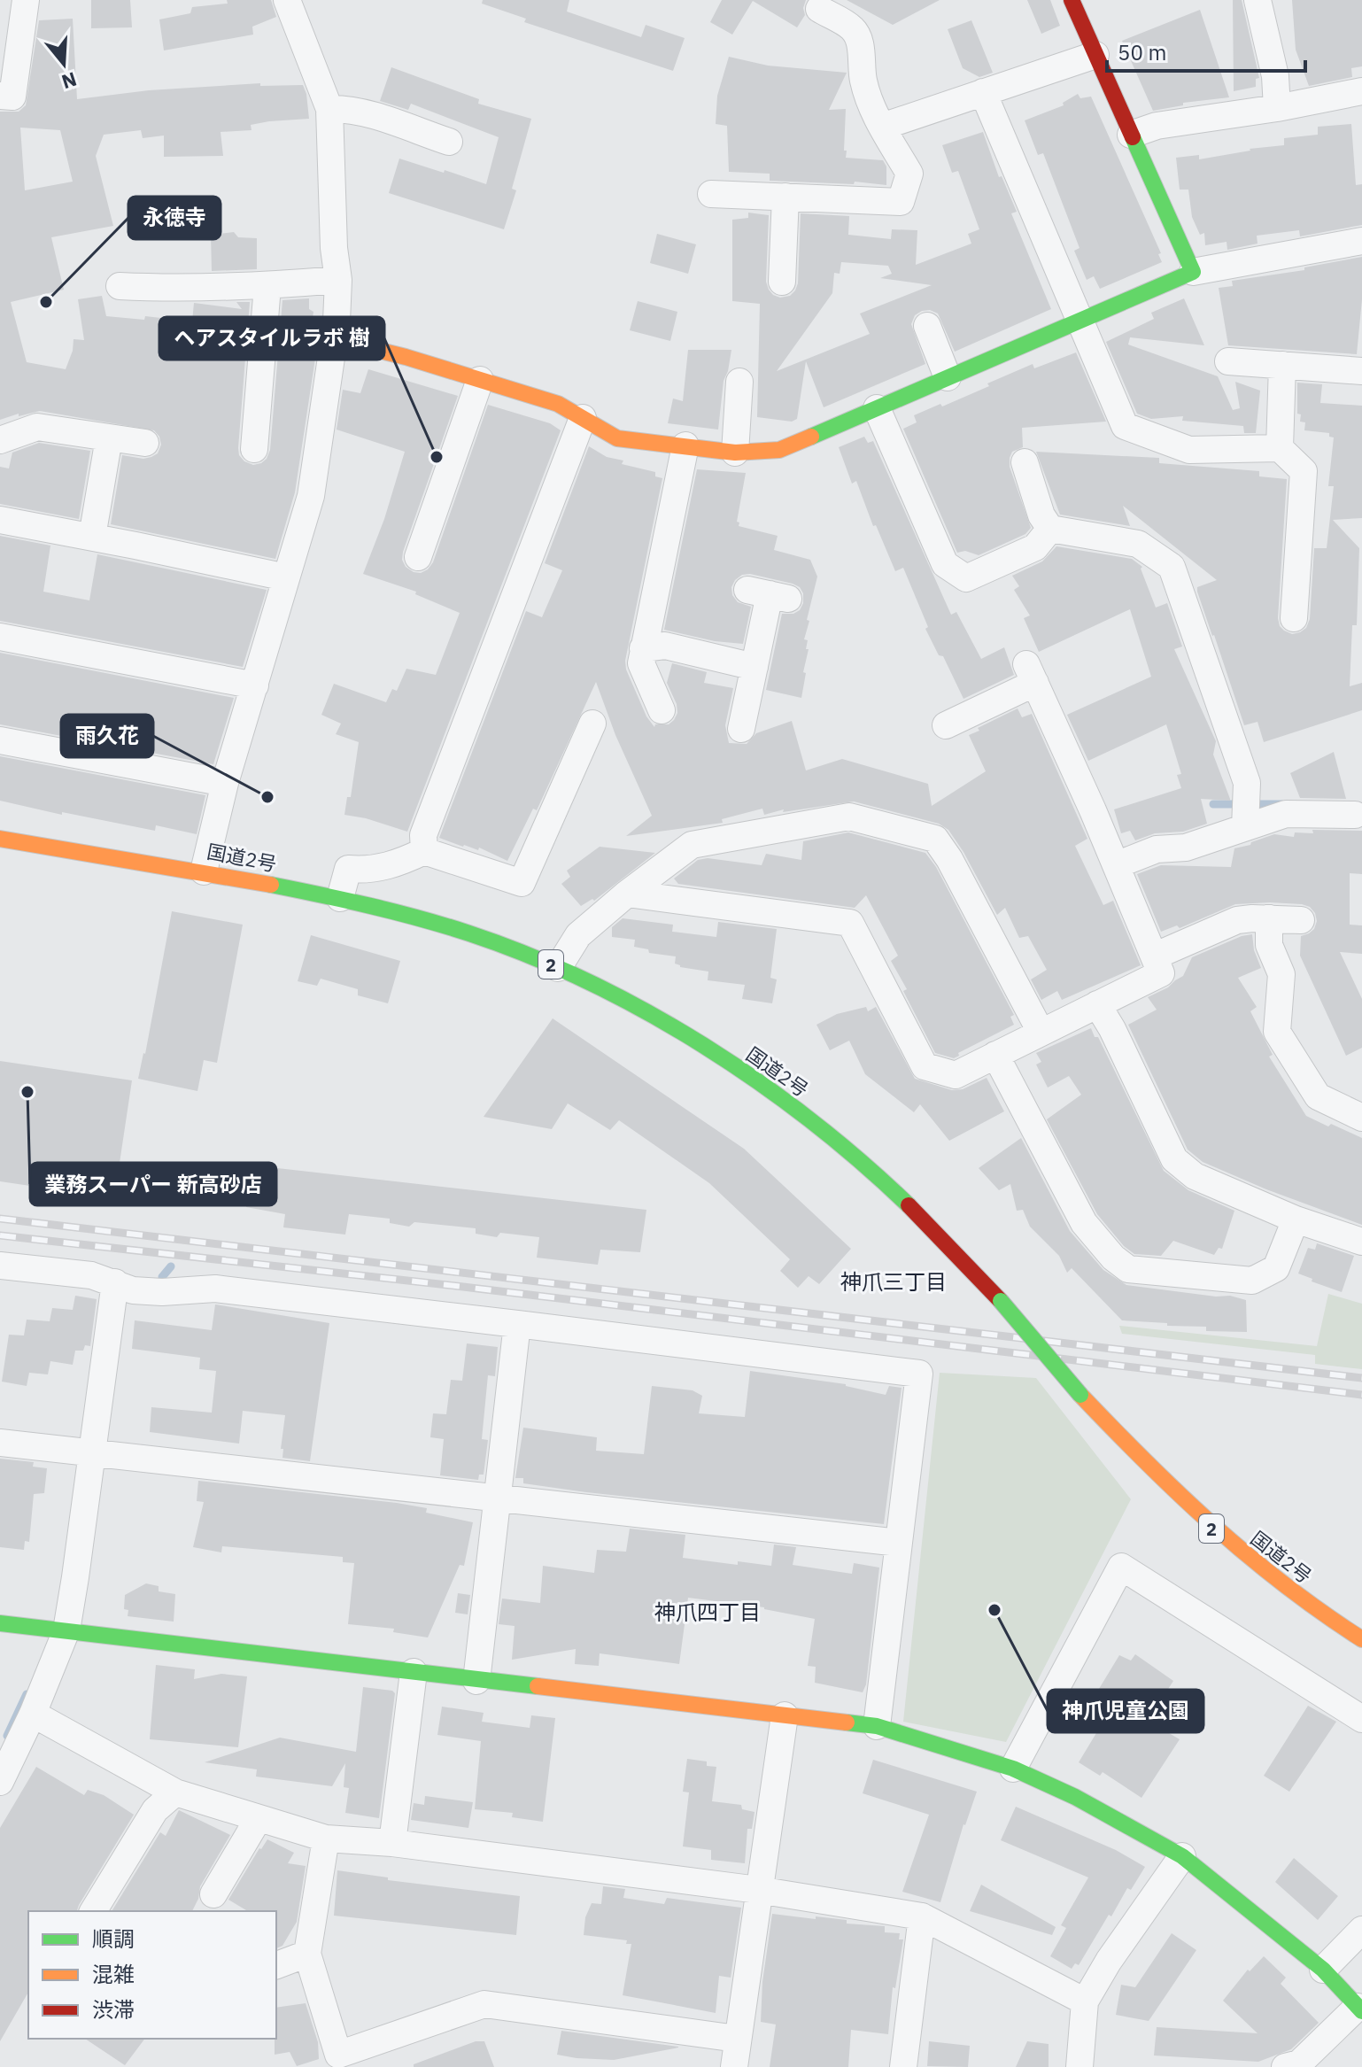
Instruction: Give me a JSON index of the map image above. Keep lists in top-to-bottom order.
{
  "streets": {
    "main road": ["国道2号", "2"]
  },
  "districts": ["神爪三丁目", "神爪四丁目"],
  "places": [
    "永徳寺",
    "ヘアスタイルラボ 樹",
    "雨久花",
    "業務スーパー 新高砂店",
    "神爪児童公園"
  ],
  "legend": ["順調", "混雑", "渋滞"],
  "scale_bar": "50 m",
  "north": "bottom"
}
